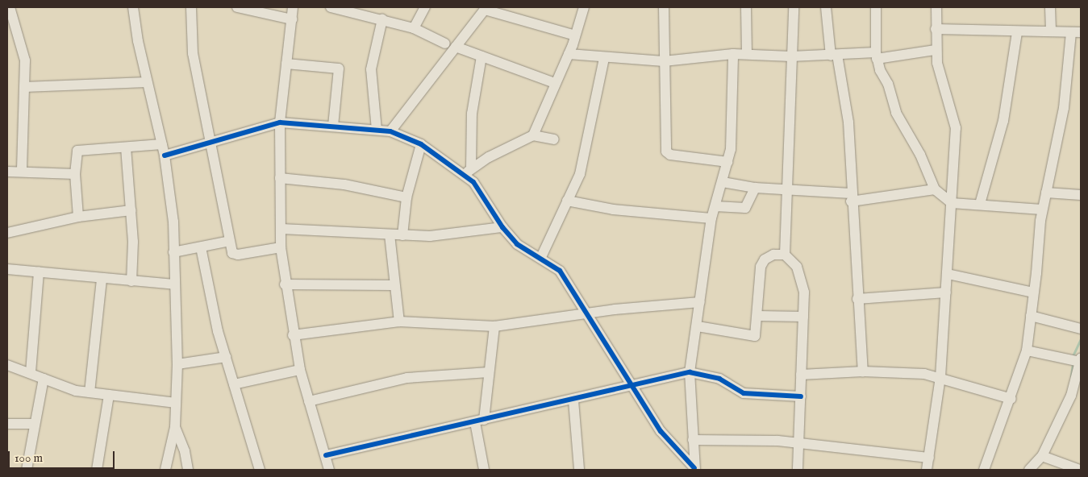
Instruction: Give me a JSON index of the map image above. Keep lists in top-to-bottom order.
{
  "scale_bar": "100 m"
}
